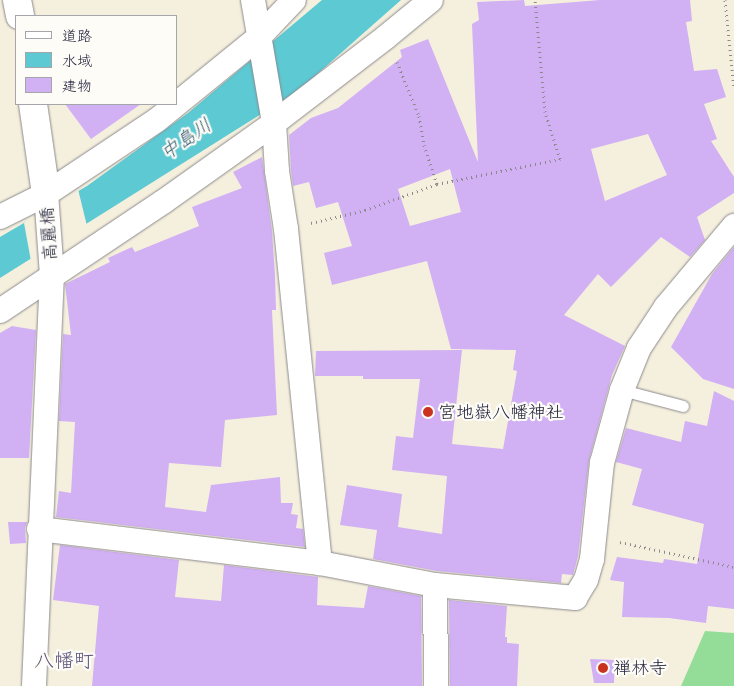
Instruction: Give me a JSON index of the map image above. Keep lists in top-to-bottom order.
{
  "streets": {
    "street": ["高麗橋"]
  },
  "districts": ["八幡町"],
  "water": ["中島川"],
  "places": ["宮地嶽八幡神社", "禅林寺"],
  "legend": ["道路", "水域", "建物"]
}
